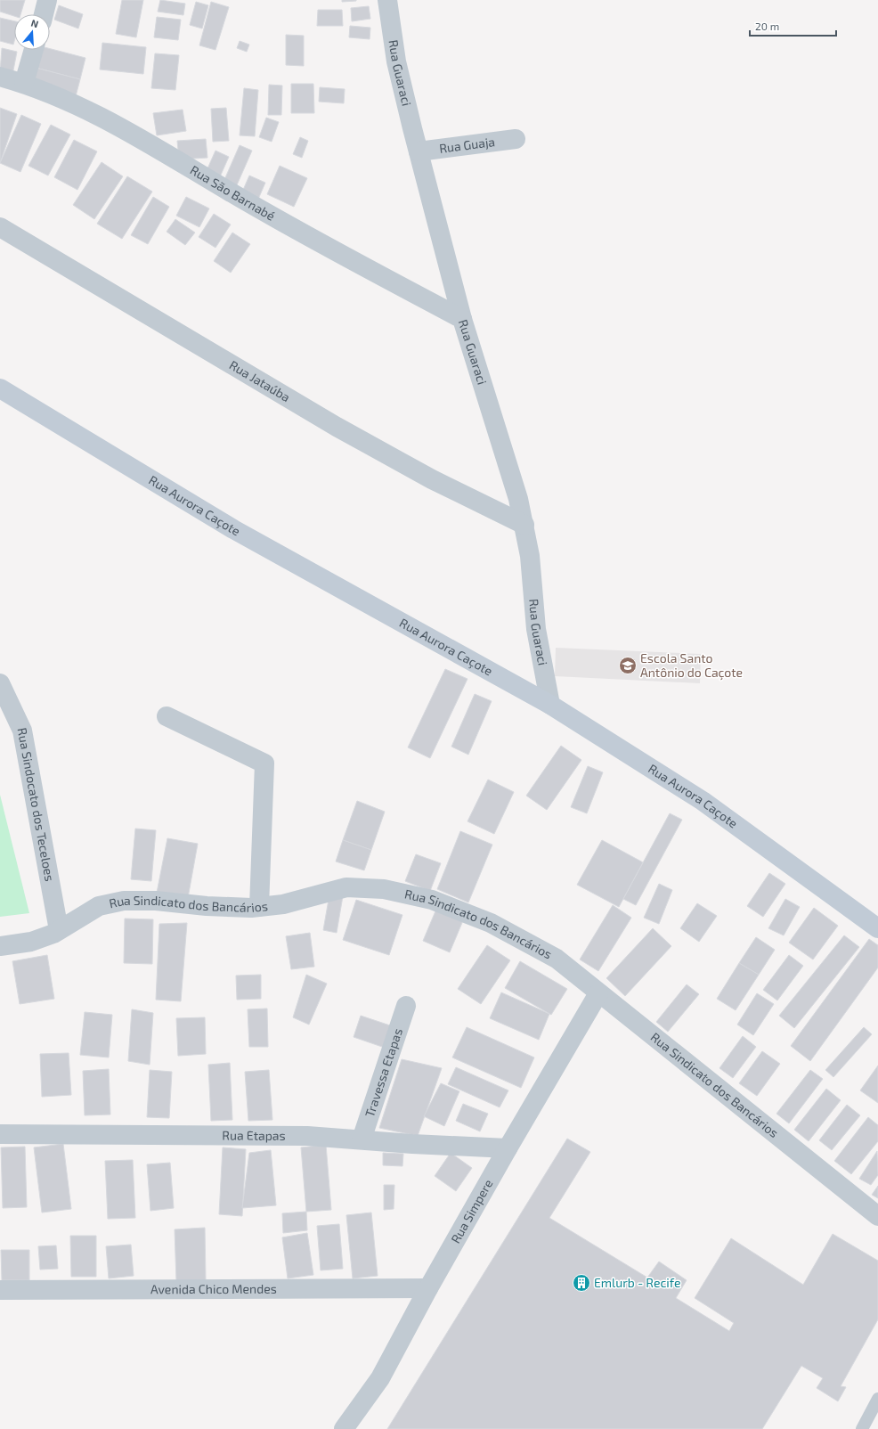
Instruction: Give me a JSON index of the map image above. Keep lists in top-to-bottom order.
{
  "streets": {
    "main road": ["Rua Aurora Caçote"],
    "street": [
      "Rua Guaraci",
      "Rua Guaja",
      "Rua São Barnabé",
      "Rua Jataúba",
      "Rua Sindocato dos Teceloes",
      "Rua Sindicato dos Bancários",
      "Travessa Etapas",
      "Rua Etapas",
      "Rua Simpere",
      "Avenida Chico Mendes"
    ]
  },
  "crossings": [
    ["Rua Guaraci", "Rua Guaja"],
    ["Rua Guaraci", "Rua São Barnabé"],
    ["Rua Guaraci", "Rua Jataúba"],
    ["Rua Guaraci", "Rua Aurora Caçote"],
    ["Rua Sindocato dos Teceloes", "Rua Sindicato dos Bancários"],
    ["Rua Sindicato dos Bancários", "Rua Simpere"],
    ["Travessa Etapas", "Rua Etapas"],
    ["Rua Etapas", "Rua Simpere"],
    ["Rua Simpere", "Avenida Chico Mendes"]
  ],
  "places": {
    "school or university": ["Escola Santo Antônio do Caçote"],
    "building": ["Emlurb - Recife"]
  },
  "scale_bar": "20 m",
  "north": "top"
}
